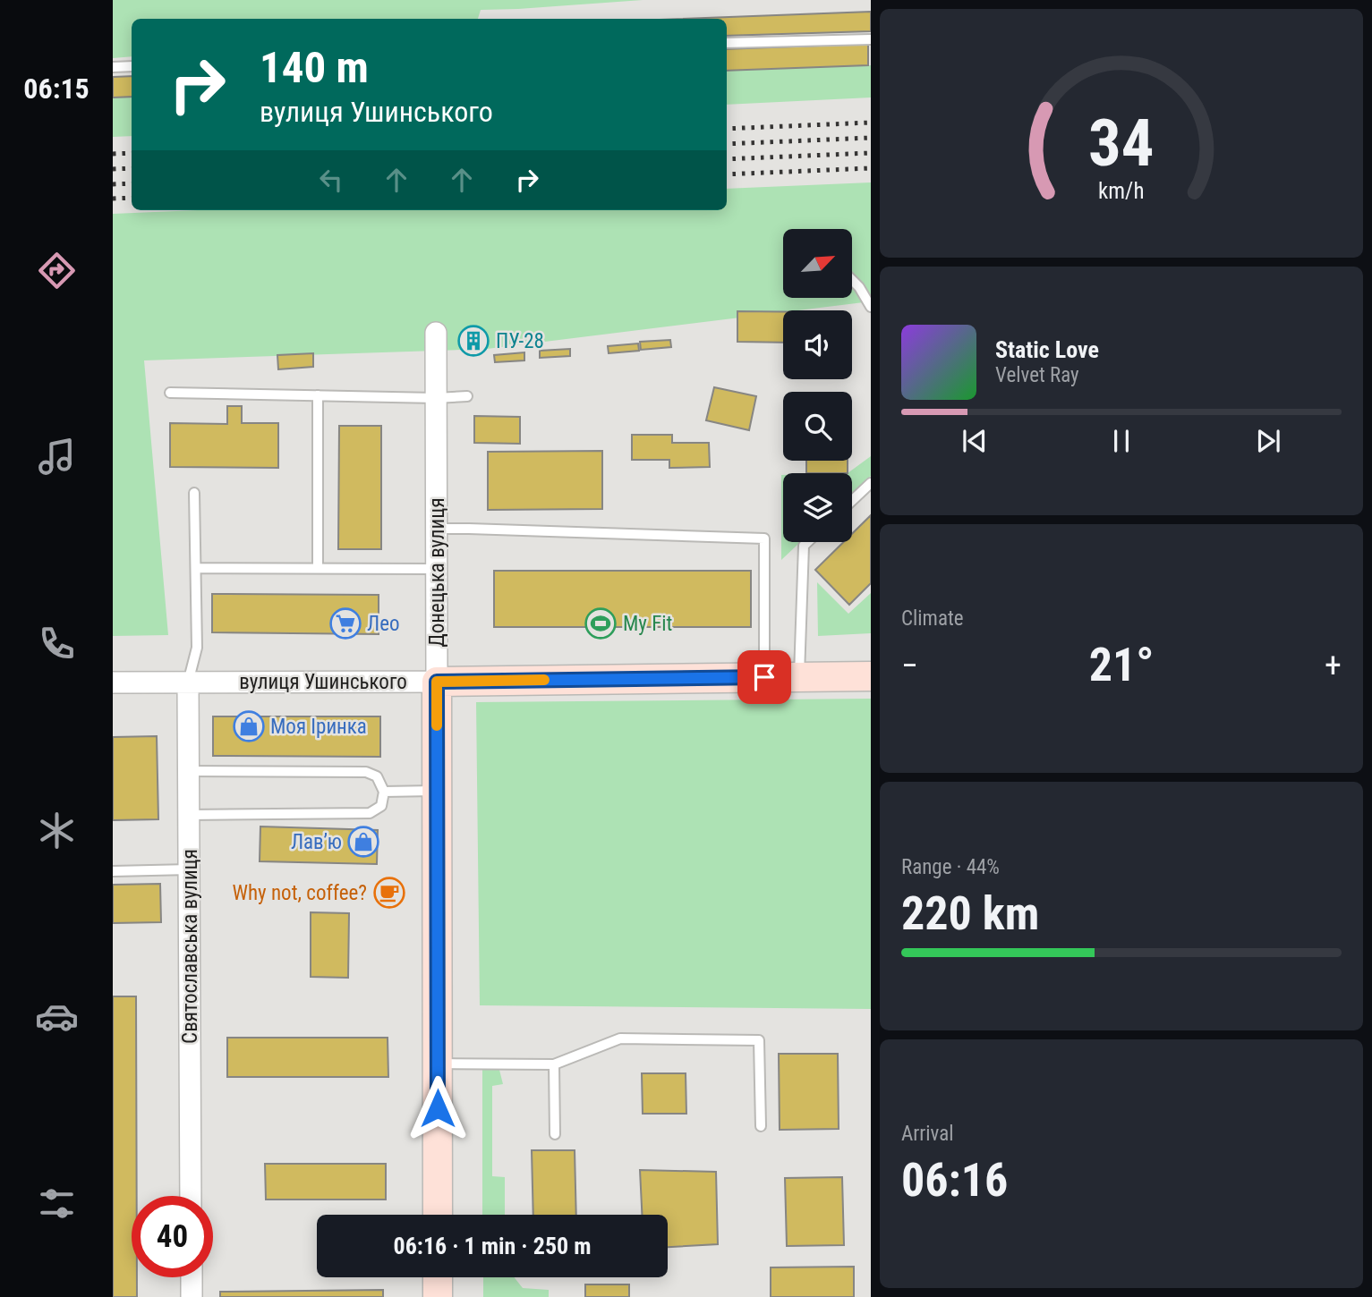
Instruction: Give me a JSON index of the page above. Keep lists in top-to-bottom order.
{
  "streets": {
    "street": ["Донецька вулиця", "вулиця Ушинського", "Святославська вулиця"]
  },
  "crossings": [
    ["Донецька вулиця", "вулиця Ушинського"],
    ["вулиця Ушинського", "Святославська вулиця"]
  ],
  "places": {
    "building": ["ПУ-28"],
    "supermarket": ["Лео"],
    "sports": ["My Fit"],
    "shop": ["Моя Іринка", "Лав’ю"],
    "cafe": ["Why not, coffee?"]
  },
  "north": "top right",
  "page": {
    "tabs": "06:15",
    "turn": ["140 m", "вулиця Ушинського"],
    "song": ["Static Love", "Velvet Ray"],
    "tile": [
      "Climate",
      ["Range · 44%", "220 km"],
      ["Arrival", "06:16"]
    ],
    "heat": ["−", "21°", "+"],
    "limit": "40",
    "trip": "06:16 · 1 min · 250 m",
    "gauge": ["34", "km/h"]
  }
}
